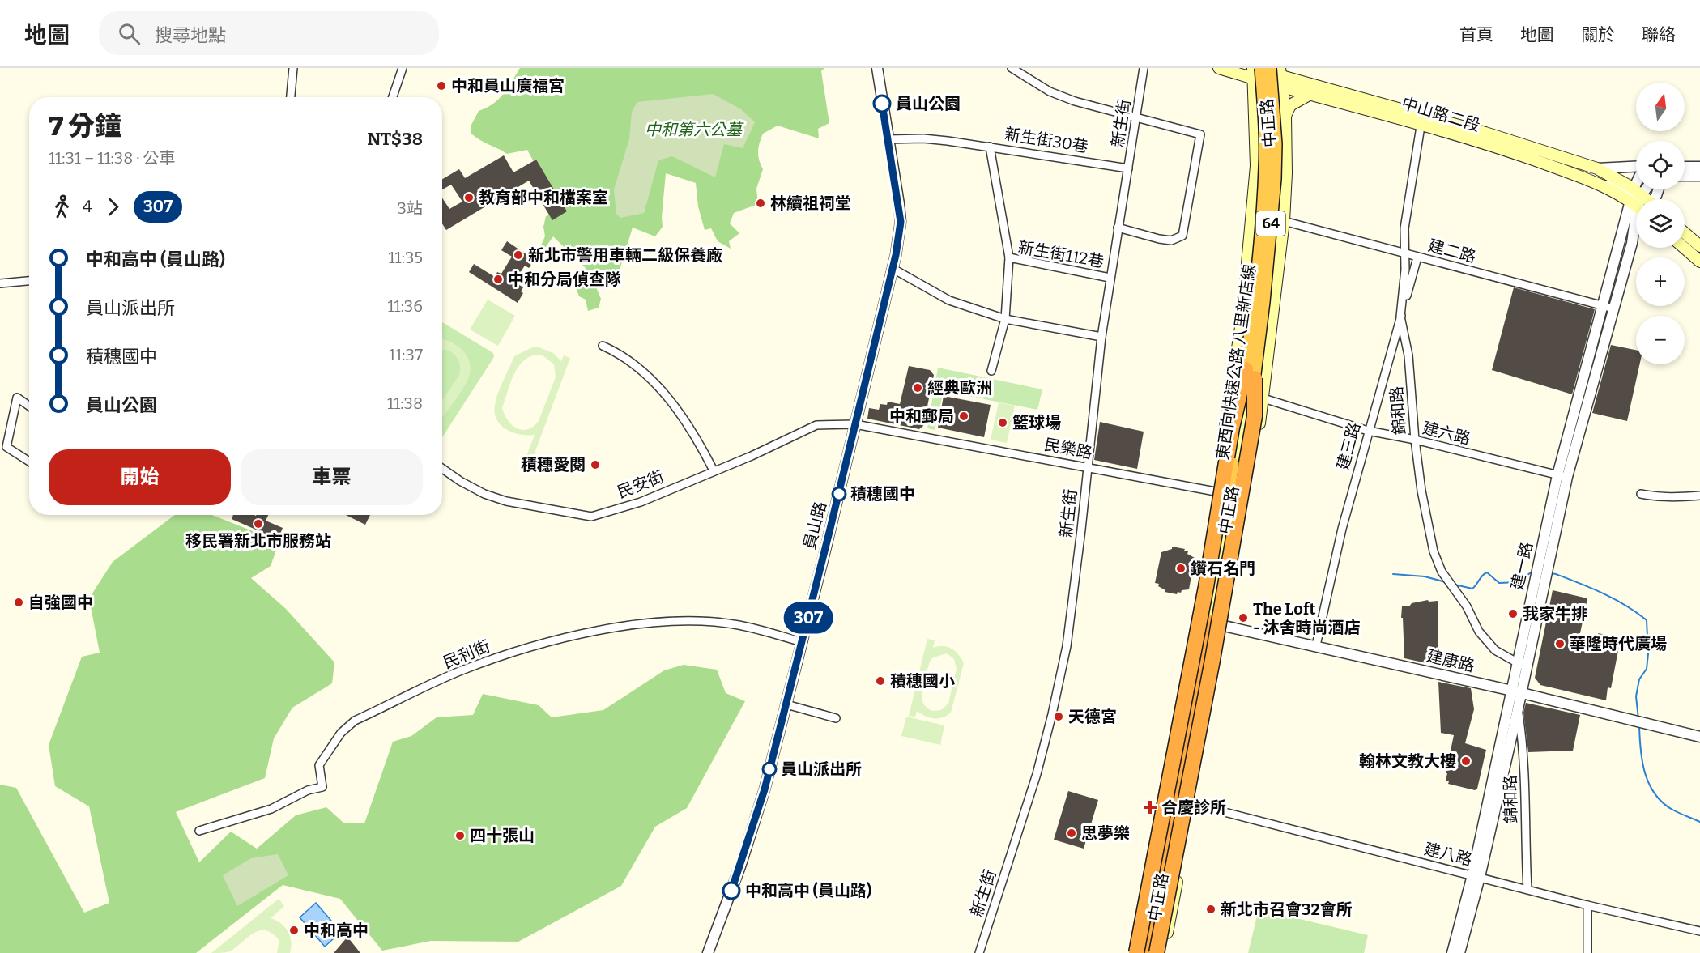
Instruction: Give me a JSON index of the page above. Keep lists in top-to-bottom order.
{
  "streets": {
    "highway": ["64", "東西向快速公路 八里新店線"],
    "main road": ["中山路二段", "中正路"],
    "street": [
      "新生街",
      "新生街30巷",
      "建二路",
      "新生街112巷",
      "錦和路",
      "建六路",
      "建三路",
      "民樂路",
      "民安街",
      "員山路",
      "建一路",
      "民利街",
      "建康路",
      "建八路"
    ]
  },
  "crossings": [
    ["中山路二段", "中正路"],
    ["中山路二段", "東西向快速公路 八里新店線"],
    ["中山路二段", "錦和路"],
    ["新生街", "新生街30巷"],
    ["新生街", "新生街112巷"],
    ["新生街", "民樂路"],
    ["中正路", "建二路"],
    ["中正路", "東西向快速公路 八里新店線"],
    ["中正路", "建六路"],
    ["中正路", "民樂路"],
    ["中正路", "建康路"],
    ["中正路", "建八路"],
    ["新生街30巷", "員山路"],
    ["建二路", "錦和路"],
    ["建二路", "建三路"],
    ["建二路", "建一路"],
    ["錦和路", "建六路"],
    ["錦和路", "建三路"],
    ["錦和路", "建一路"],
    ["錦和路", "建八路"],
    ["建六路", "建三路"],
    ["建六路", "建一路"],
    ["建三路", "建康路"],
    ["民樂路", "民安街"],
    ["民樂路", "員山路"],
    ["民安街", "員山路"],
    ["員山路", "民利街"],
    ["建一路", "建康路"],
    ["建一路", "建八路"]
  ],
  "parks": ["中和第六公墓"],
  "places": {
    "other": [
      "中和員山廣福宮",
      "員山公園",
      "教育部中和檔案室",
      "林續祖祠堂",
      "新北市警用車輛二級保養廠",
      "中和分局偵查隊",
      "經典歐洲",
      "中和郵局",
      "籃球場",
      "積穗愛閱",
      "積穗國中",
      "移民署新北市服務站",
      "鑽石名門",
      "自強國中",
      "我家牛排",
      "The Loft - 沐舍時尚酒店",
      "華隆時代廣場",
      "積穗國小",
      "天德宮",
      "翰林文教大樓",
      "員山派出所",
      "思夢樂",
      "四十張山",
      "中和高中 (員山路)",
      "新北市召會32會所",
      "中和高中"
    ],
    "health": ["合慶診所"]
  },
  "lines": ["bus line 307"],
  "north": "top",
  "page": {
    "header": "地圖",
    "search": "搜尋地點",
    "nav": [
      "首頁",
      "地圖",
      "關於",
      "聯絡"
    ],
    "on_map": "307",
    "map_buttons": ["+", "−"],
    "heading": ["7 分鐘", "11:31 – 11:38 · 公車", "NT$38"],
    "legs": ["4", "307", "3站"],
    "list": [
      {
        "name": "中和高中 (員山路)",
        "value": "11:35"
      },
      {
        "name": "員山派出所",
        "value": "11:36"
      },
      {
        "name": "積穗國中",
        "value": "11:37"
      },
      {
        "name": "員山公園",
        "value": "11:38"
      }
    ],
    "buttons": ["開始", "車票"]
  }
}
